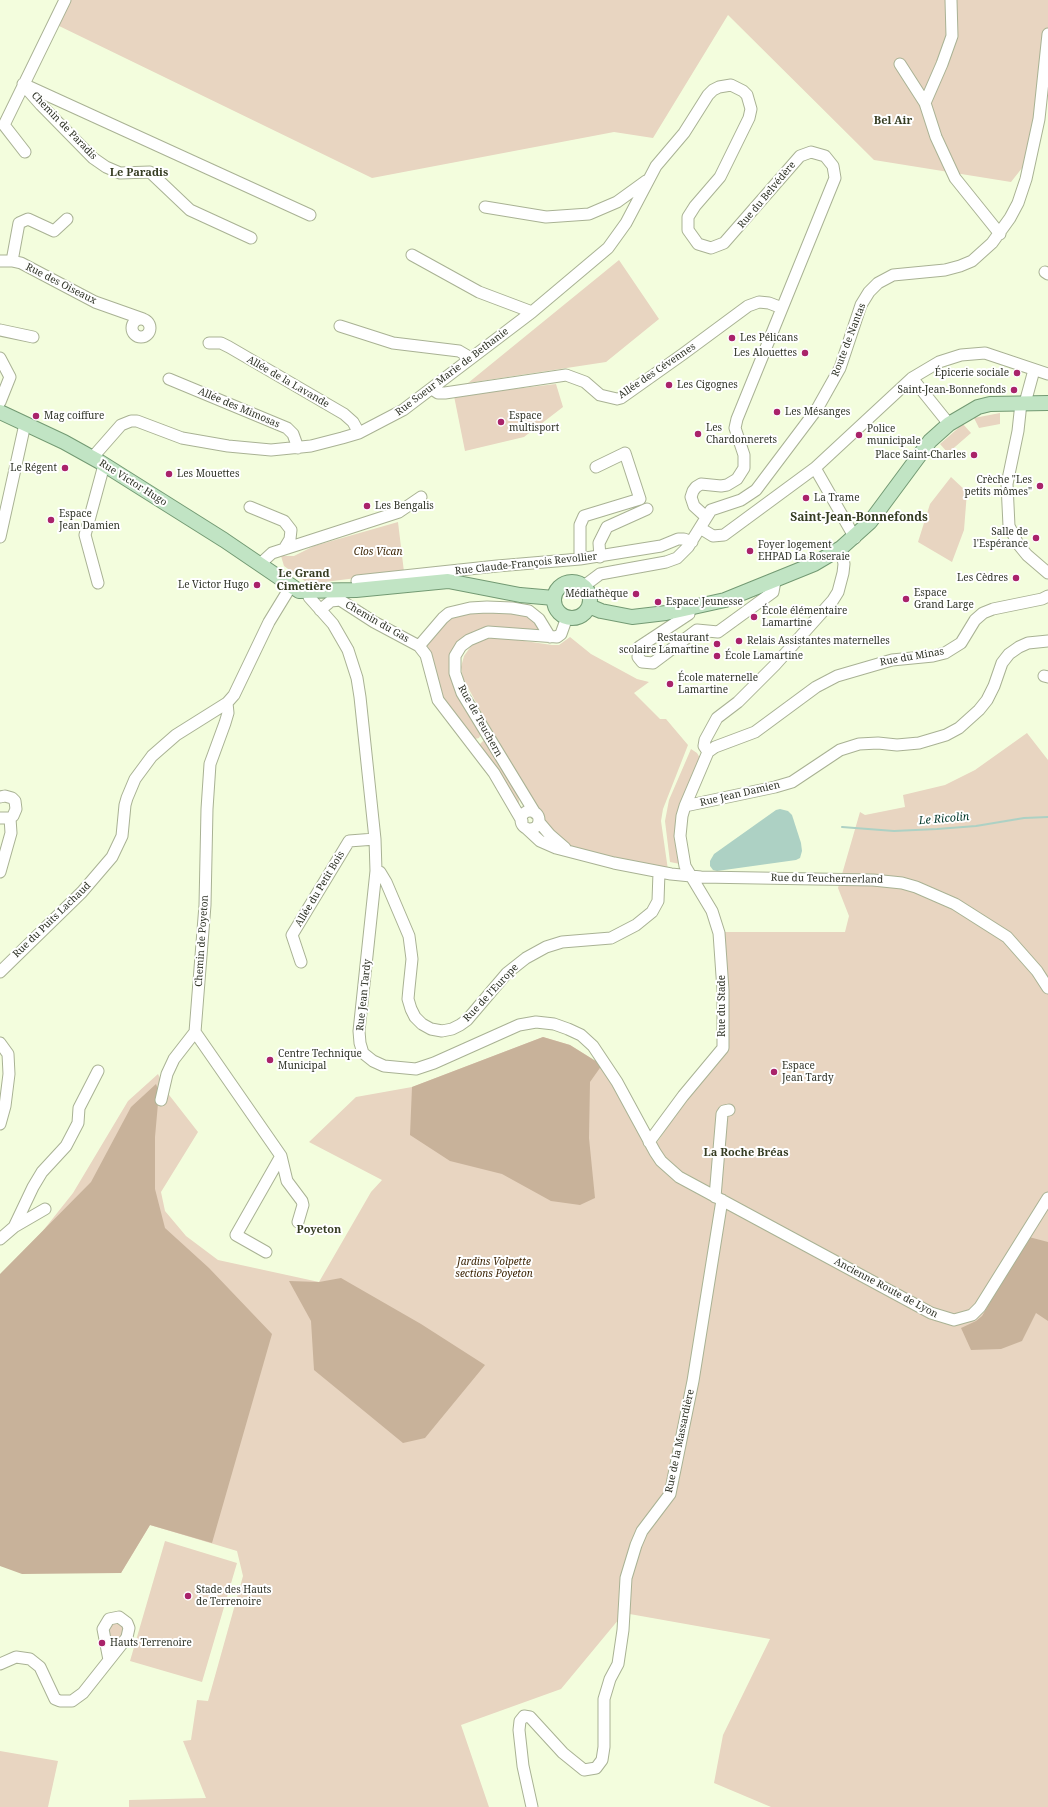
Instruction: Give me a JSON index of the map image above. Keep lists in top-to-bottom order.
{
  "streets": {
    "main road": ["Rue Victor Hugo"],
    "street": [
      "Chemin de Paradis",
      "Rue du Belvédère",
      "Rue des Oiseaux",
      "Route de Nantas",
      "Allée des Cévennes",
      "Rue Soeur Marie de Bethanie",
      "Allée de la Lavande",
      "Allée des Mimosas",
      "Rue Claude-François Revollier",
      "Chemin du Gas",
      "Rue du Minas",
      "Rue de Teuchern",
      "Rue Jean Damien",
      "Rue du Teuchernerland",
      "Allée du Petit Bois",
      "Rue du Puits Lachaud",
      "Chemin de Poyeton",
      "Rue de l'Europe",
      "Rue Jean Tardy",
      "Rue du Stade",
      "Ancienne Route de Lyon",
      "Rue de la Massardière"
    ]
  },
  "crossings": [
    ["Rue du Belvédère", "Route de Nantas"],
    ["Rue du Belvédère", "Allée des Cévennes"],
    ["Rue du Belvédère", "Rue Soeur Marie de Bethanie"],
    ["Route de Nantas", "Rue Claude-François Revollier"],
    ["Allée des Cévennes", "Rue Soeur Marie de Bethanie"],
    ["Rue Soeur Marie de Bethanie", "Allée de la Lavande"],
    ["Rue Soeur Marie de Bethanie", "Allée des Mimosas"],
    ["Rue Soeur Marie de Bethanie", "Rue Victor Hugo"],
    ["Rue Victor Hugo", "Rue Jean Tardy"],
    ["Chemin du Gas", "Rue de Teuchern"],
    ["Chemin du Gas", "Rue du Teuchernerland"],
    ["Chemin du Gas", "Rue Jean Tardy"],
    ["Rue du Minas", "Rue du Stade"],
    ["Rue de Teuchern", "Rue du Teuchernerland"],
    ["Rue Jean Damien", "Rue du Stade"],
    ["Rue du Teuchernerland", "Rue de l'Europe"],
    ["Rue du Teuchernerland", "Rue du Stade"],
    ["Allée du Petit Bois", "Rue Jean Tardy"],
    ["Rue du Puits Lachaud", "Chemin de Poyeton"],
    ["Rue de l'Europe", "Rue Jean Tardy"],
    ["Rue Jean Tardy", "Rue du Stade"],
    ["Rue Jean Tardy", "Ancienne Route de Lyon"],
    ["Rue Jean Tardy", "Rue de la Massardière"],
    ["Ancienne Route de Lyon", "Rue de la Massardière"]
  ],
  "districts": [
    "Bel Air",
    "Le Paradis",
    "Saint-Jean-Bonnefonds",
    "Le Grand Cimetière",
    "La Roche Bréas",
    "Poyeton"
  ],
  "water": ["Le Ricolin"],
  "parks": ["Clos Vican", "Jardins Volpette sections Poyeton"],
  "places": [
    "Les Pélicans",
    "Les Alouettes",
    "Épicerie sociale",
    "Les Cigognes",
    "Saint-Jean-Bonnefonds",
    "Les Mésanges",
    "Mag coiffure",
    "Espace multisport",
    "Les Chardonnerets",
    "Police municipale",
    "Place Saint-Charles",
    "Le Régent",
    "Les Mouettes",
    "Crèche \"Les petits mômes\"",
    "La Trame",
    "Les Bengalis",
    "Espace Jean Damien",
    "Salle de l'Espérance",
    "Foyer logement EHPAD La Roseraie",
    "Les Cèdres",
    "Le Victor Hugo",
    "Médiathèque",
    "Espace Grand Large",
    "Espace Jeunesse",
    "École élémentaire Lamartine",
    "Relais Assistantes maternelles",
    "Restaurant scolaire Lamartine",
    "École Lamartine",
    "École maternelle Lamartine",
    "Centre Technique Municipal",
    "Espace Jean Tardy",
    "Stade des Hauts de Terrenoire",
    "Hauts Terrenoire"
  ]
}
